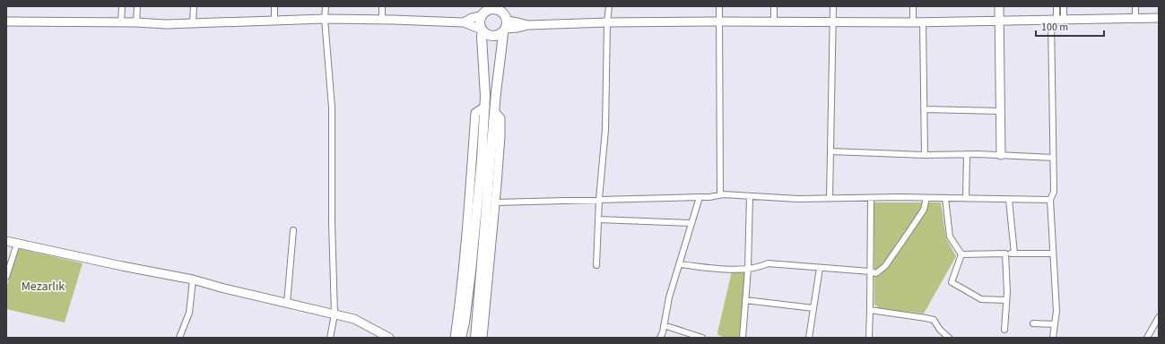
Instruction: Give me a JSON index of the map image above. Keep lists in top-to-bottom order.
{
  "parks": ["Mezarlık"],
  "scale_bar": "100 m"
}
